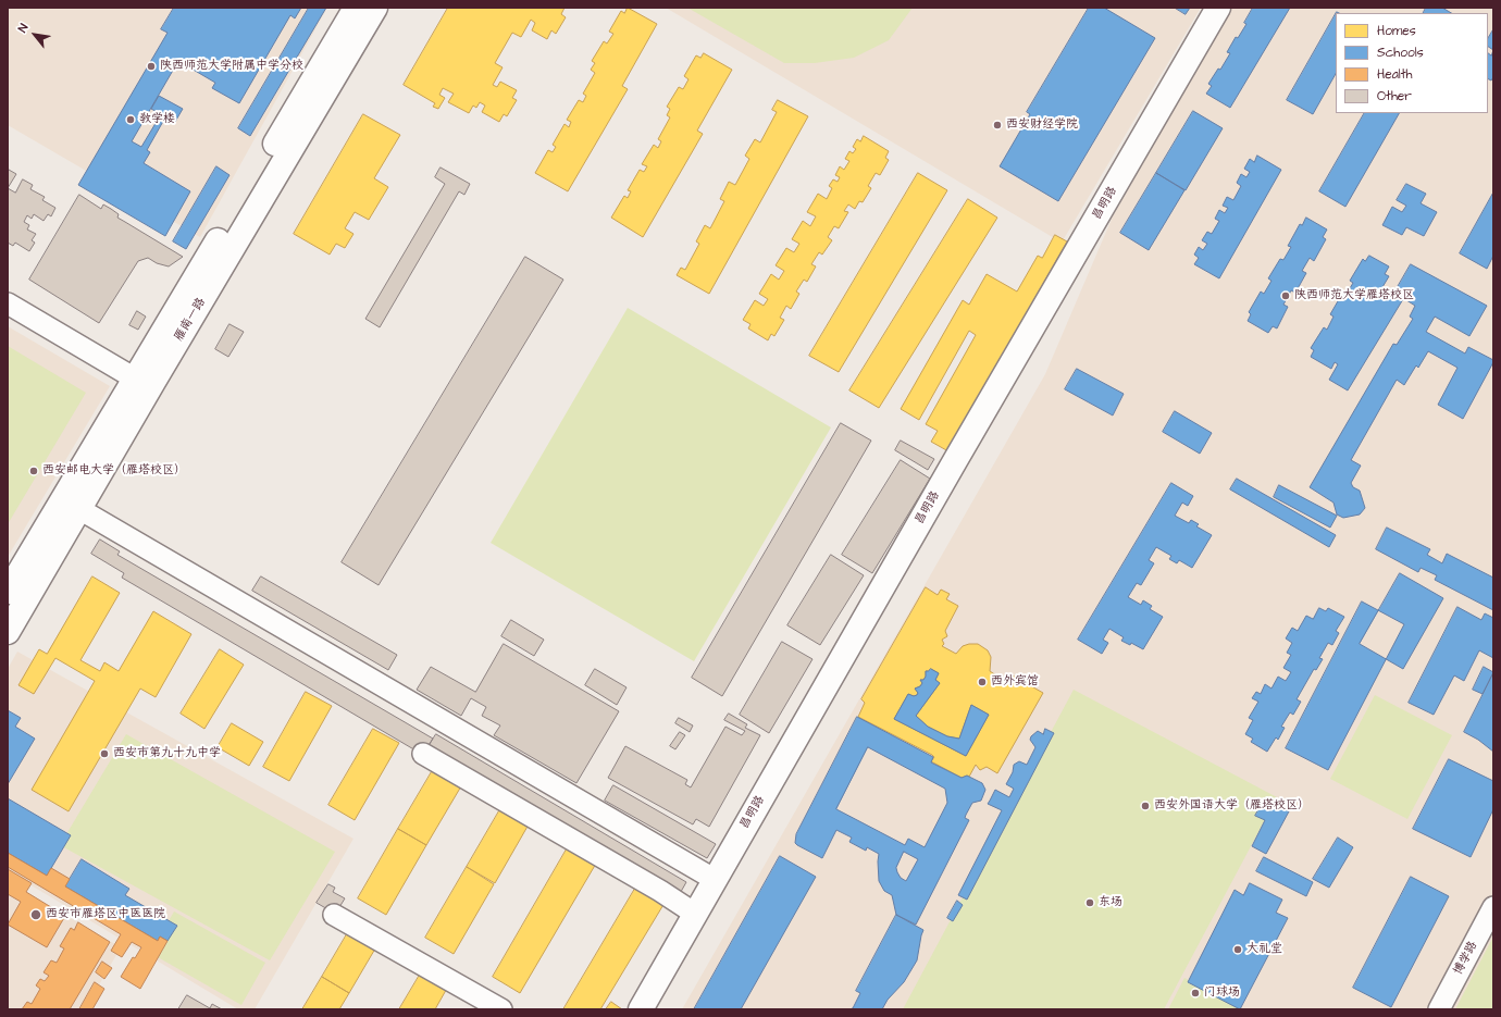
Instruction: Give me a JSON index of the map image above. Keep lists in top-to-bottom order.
{
  "streets": {
    "main road": ["昌明路", "雁南一路"],
    "street": ["博学路"]
  },
  "places": [
    "陕西师范大学附属中学分校",
    "教学楼",
    "西安财经学院",
    "陕西师范大学雁塔校区",
    "西安邮电大学（雁塔校区）",
    "西外宾馆",
    "西安市第九十九中学",
    "西安外国语大学（雁塔校区）",
    "东场",
    "西安市雁塔区中医医院",
    "大礼堂",
    "门球场"
  ],
  "legend": [
    "Homes",
    "Schools",
    "Health",
    "Other"
  ],
  "north": "top left"
}
